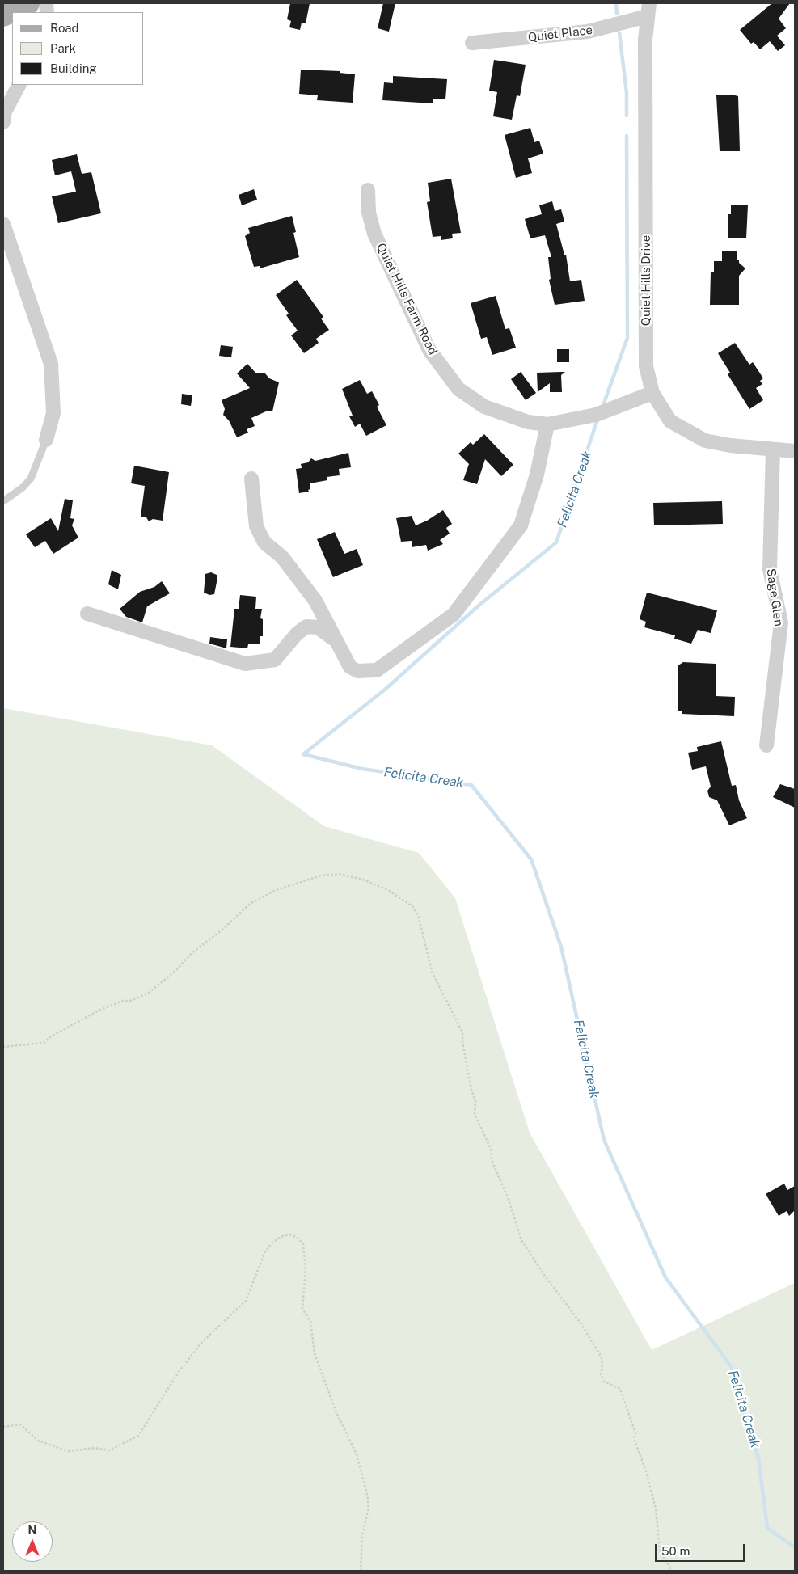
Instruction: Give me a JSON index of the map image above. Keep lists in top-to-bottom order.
{
  "streets": {
    "street": [
      "Quiet Place",
      "Quiet Hills Drive",
      "Quiet Hills Farm Road",
      "Sage Glen"
    ]
  },
  "crossings": [
    ["Quiet Place", "Quiet Hills Drive"],
    ["Quiet Hills Drive", "Quiet Hills Farm Road"],
    ["Quiet Hills Drive", "Sage Glen"]
  ],
  "water": ["Felicita Creak"],
  "legend": ["Road", "Park", "Building"],
  "scale_bar": "50 m",
  "north": "top"
}
